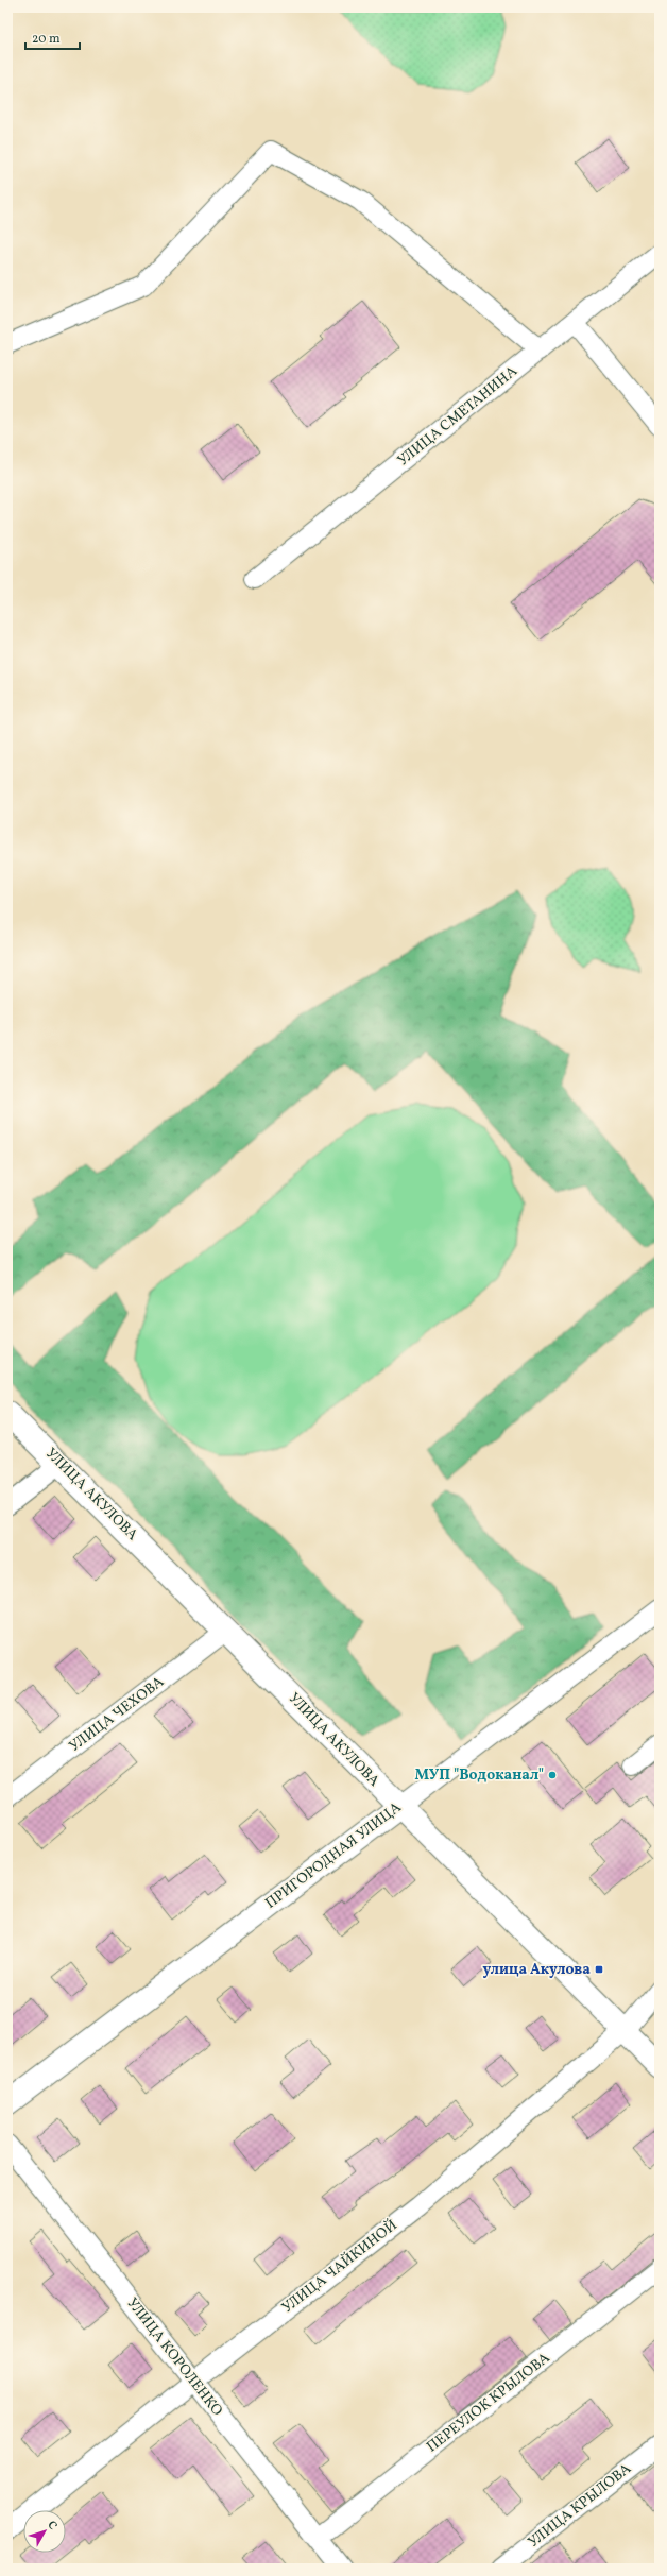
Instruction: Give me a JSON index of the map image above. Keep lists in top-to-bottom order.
{
  "streets": {
    "main road": ["УЛИЦА АКУЛОВА", "ПРИГОРОДНАЯ УЛИЦА"],
    "street": [
      "УЛИЦА СМЕТАНИНА",
      "УЛИЦА ЧЕХОВА",
      "УЛИЦА ЧАЙКИНОЙ",
      "УЛИЦА КОРОЛЕНКО",
      "ПЕРЕУЛОК КРЫЛОВА",
      "УЛИЦА КРЫЛОВА"
    ]
  },
  "crossings": [
    ["УЛИЦА АКУЛОВА", "УЛИЦА ЧЕХОВА"],
    ["УЛИЦА АКУЛОВА", "ПРИГОРОДНАЯ УЛИЦА"],
    ["УЛИЦА АКУЛОВА", "УЛИЦА ЧАЙКИНОЙ"],
    ["УЛИЦА ЧАЙКИНОЙ", "УЛИЦА КОРОЛЕНКО"],
    ["УЛИЦА КОРОЛЕНКО", "ПЕРЕУЛОК КРЫЛОВА"]
  ],
  "places": {
    "other": ["МУП \"Водоканал\""],
    "transit": ["улица Акулова"]
  },
  "scale_bar": "20 m",
  "north": "top right"
}
